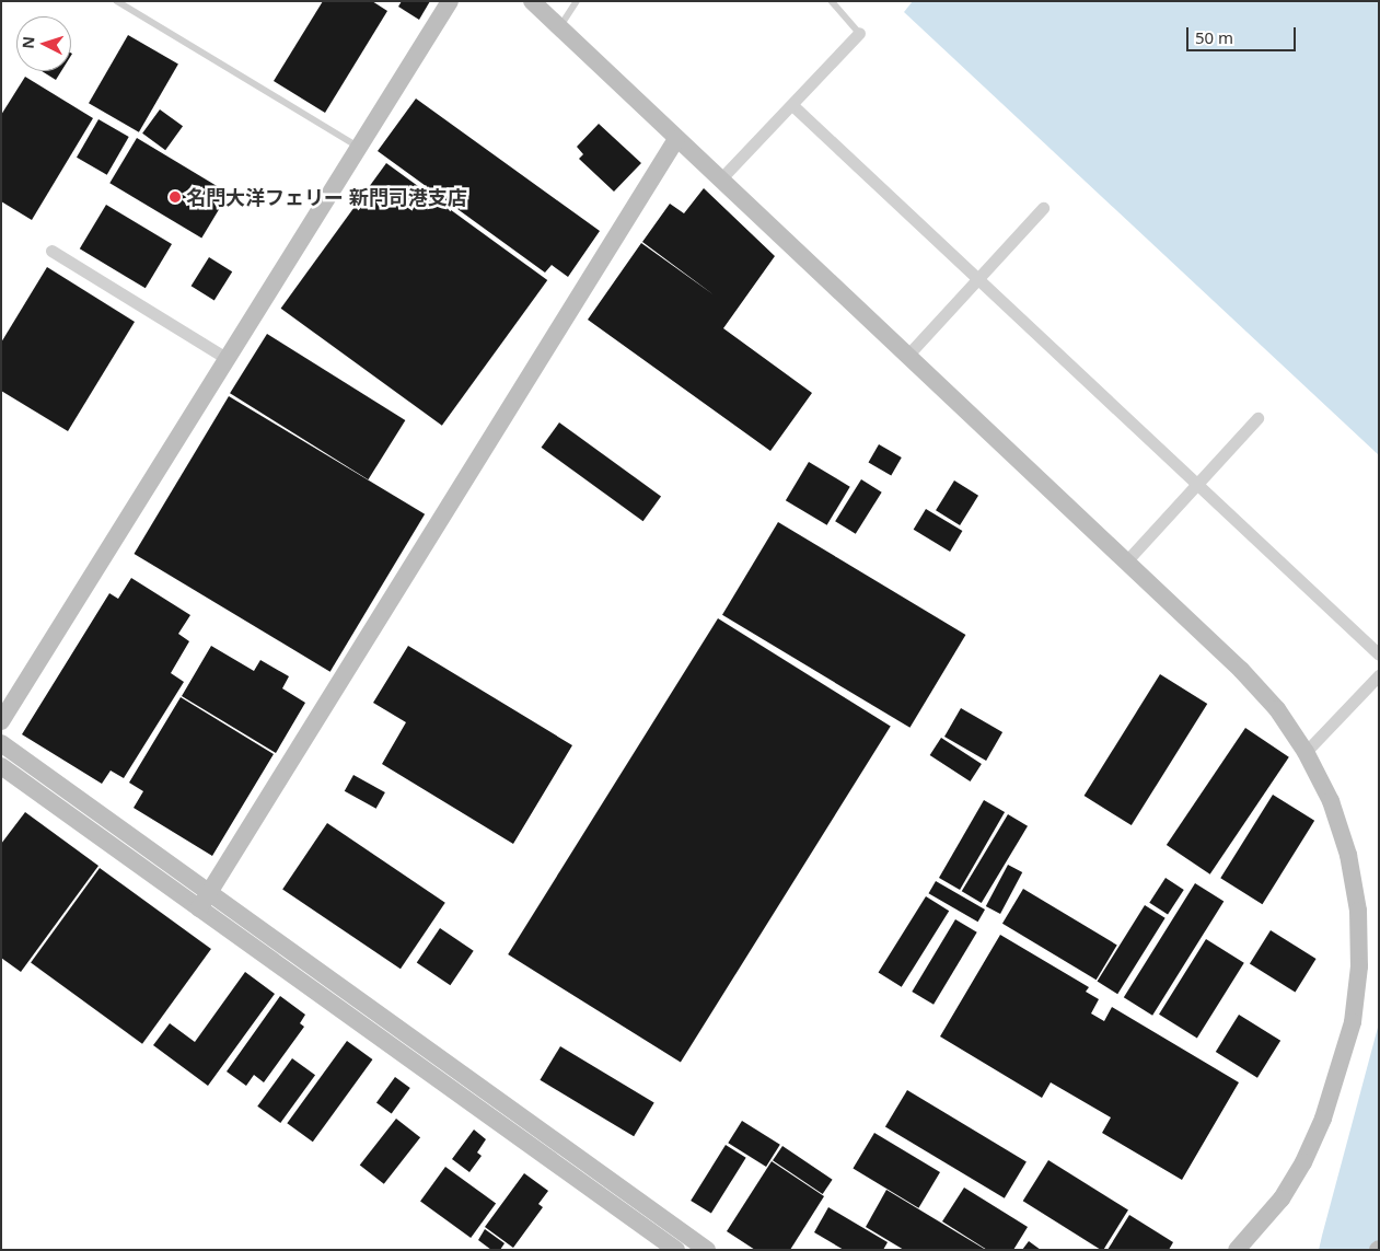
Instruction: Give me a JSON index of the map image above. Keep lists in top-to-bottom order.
{
  "places": ["名門大洋フェリー 新門司港支店"],
  "scale_bar": "50 m",
  "north": "left"
}
